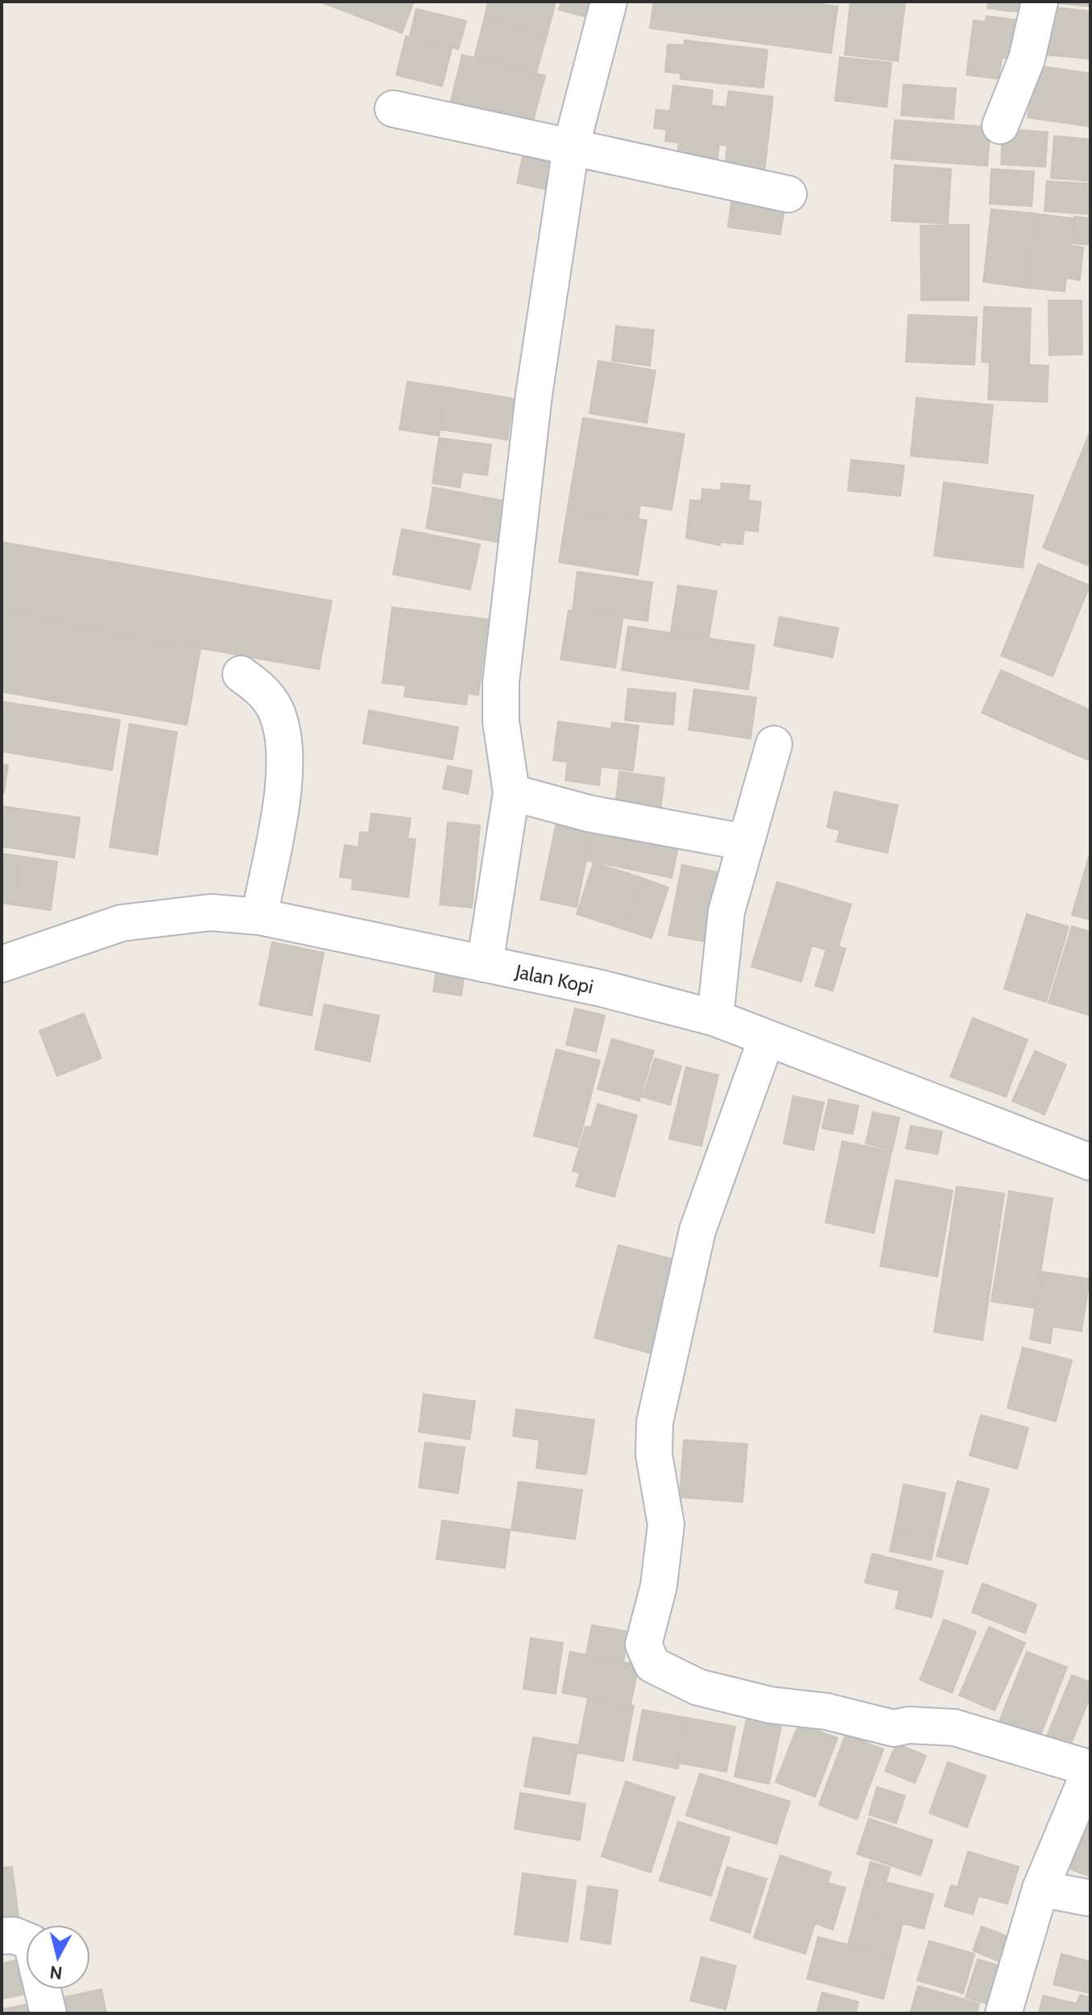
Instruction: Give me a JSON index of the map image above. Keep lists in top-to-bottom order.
{
  "streets": {
    "street": ["Jalan Kopi"]
  },
  "north": "bottom"
}
